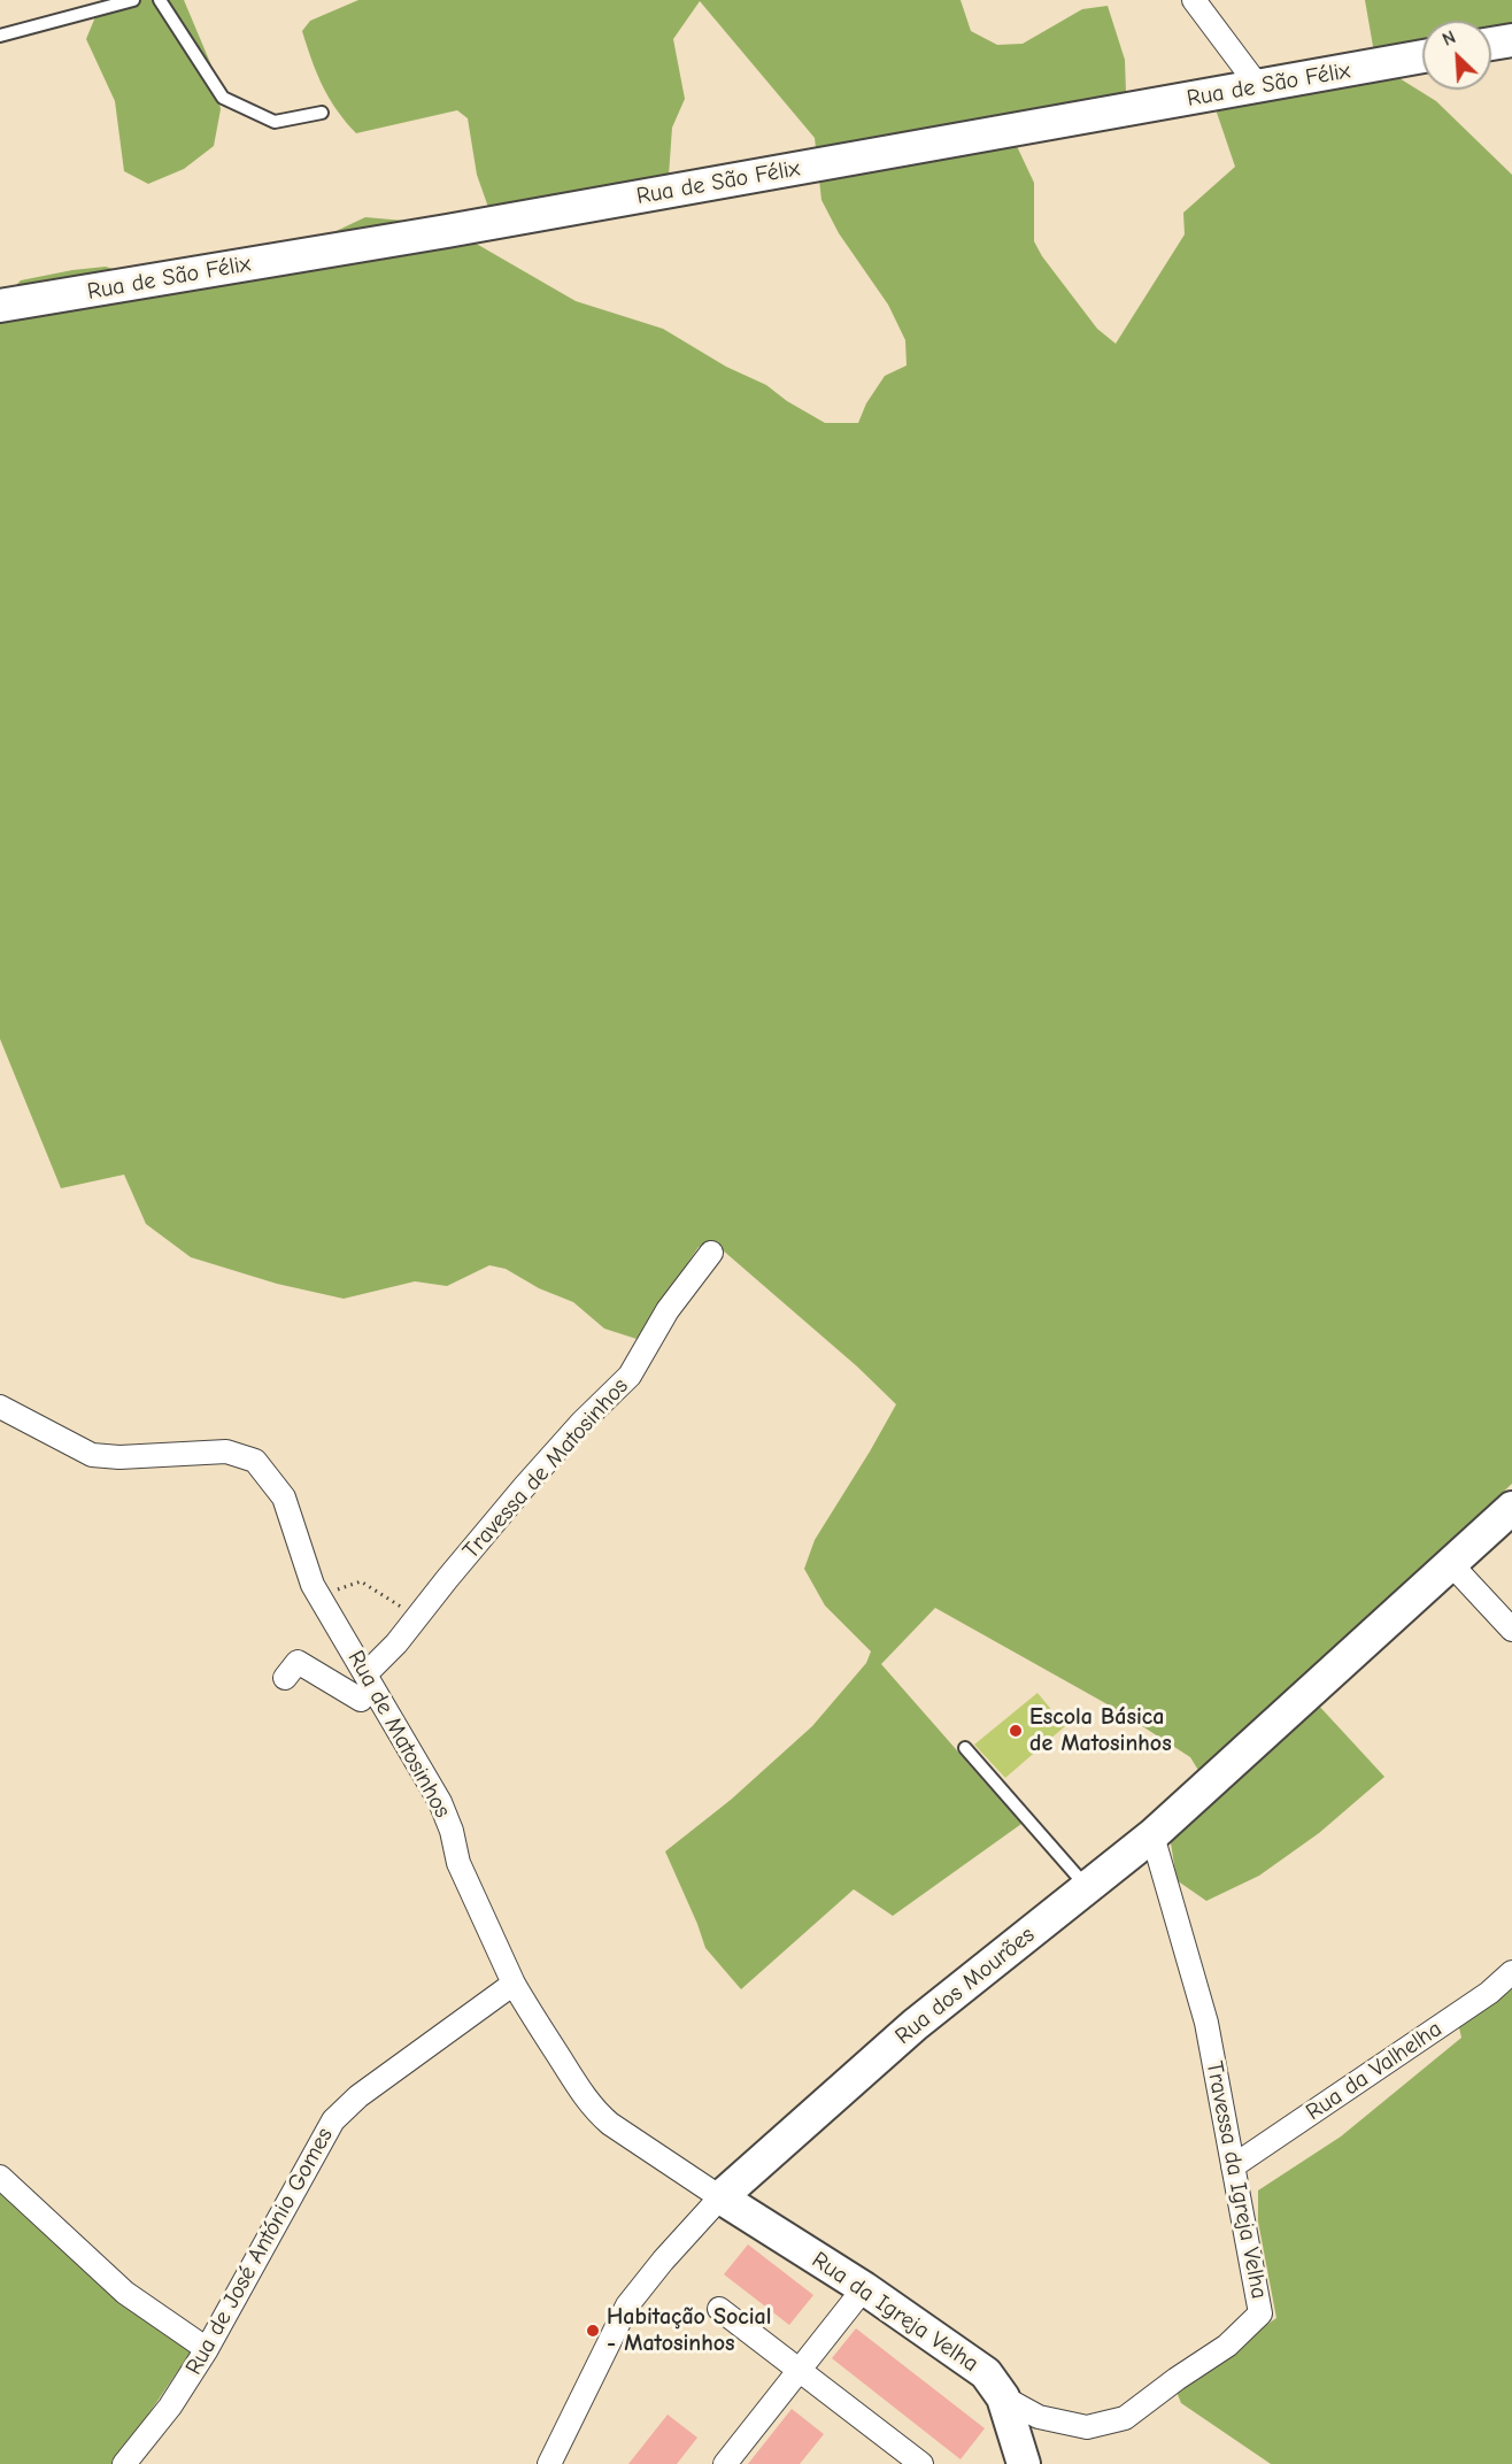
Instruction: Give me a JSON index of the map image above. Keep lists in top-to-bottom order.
{
  "streets": {
    "main road": ["Rua de São Félix", "Rua dos Mourões", "Rua da Igreja Velha"],
    "street": [
      "Travessa de Matosinhos",
      "Rua de Matosinhos",
      "Rua da Valhelha",
      "Travessa da Igreja Velha",
      "Rua de José António Gomes"
    ]
  },
  "crossings": [
    ["Travessa de Matosinhos", "Rua de Matosinhos"],
    ["Rua de Matosinhos", "Rua dos Mourões"],
    ["Rua de Matosinhos", "Rua de José António Gomes"],
    ["Rua de Matosinhos", "Rua da Igreja Velha"],
    ["Rua dos Mourões", "Travessa da Igreja Velha"],
    ["Rua dos Mourões", "Rua da Igreja Velha"],
    ["Rua da Valhelha", "Travessa da Igreja Velha"],
    ["Travessa da Igreja Velha", "Rua da Igreja Velha"]
  ],
  "places": ["Escola Básica de Matosinhos", "Habitação Social - Matosinhos"],
  "north": "top left"
}
